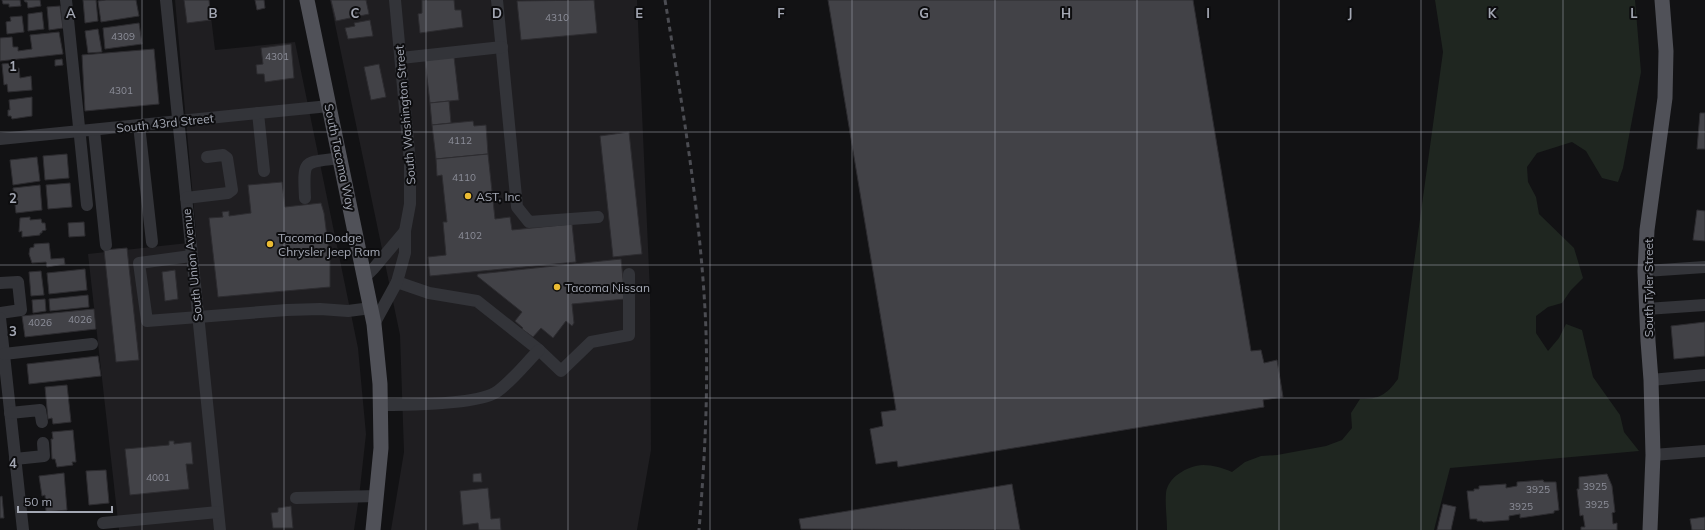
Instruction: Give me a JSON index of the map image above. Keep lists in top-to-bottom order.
{
  "streets": {
    "main road": ["South Tacoma Way", "South Tyler Street"],
    "street": ["South Washington Street", "South 43rd Street", "South Union Avenue"]
  },
  "crossings": [
    ["South Washington Street", "South Tacoma Way"],
    ["South 43rd Street", "South Tacoma Way"],
    ["South 43rd Street", "South Union Avenue"]
  ],
  "places": ["AST, Inc", "Tacoma Dodge Chrysler Jeep Ram", "Tacoma Nissan"],
  "house_numbers": [
    "4310",
    "4309",
    "4301",
    "4301",
    "4112",
    "4110",
    "4102",
    "4026",
    "4026",
    "4001",
    "3925",
    "3925",
    "3925",
    "3925"
  ],
  "scale_bar": "50 m",
  "grid": {
    "columns": [
      "A",
      "B",
      "C",
      "D",
      "E",
      "F",
      "G",
      "H",
      "I",
      "J",
      "K",
      "L"
    ],
    "rows": [
      "1",
      "2",
      "3",
      "4"
    ]
  }
}
